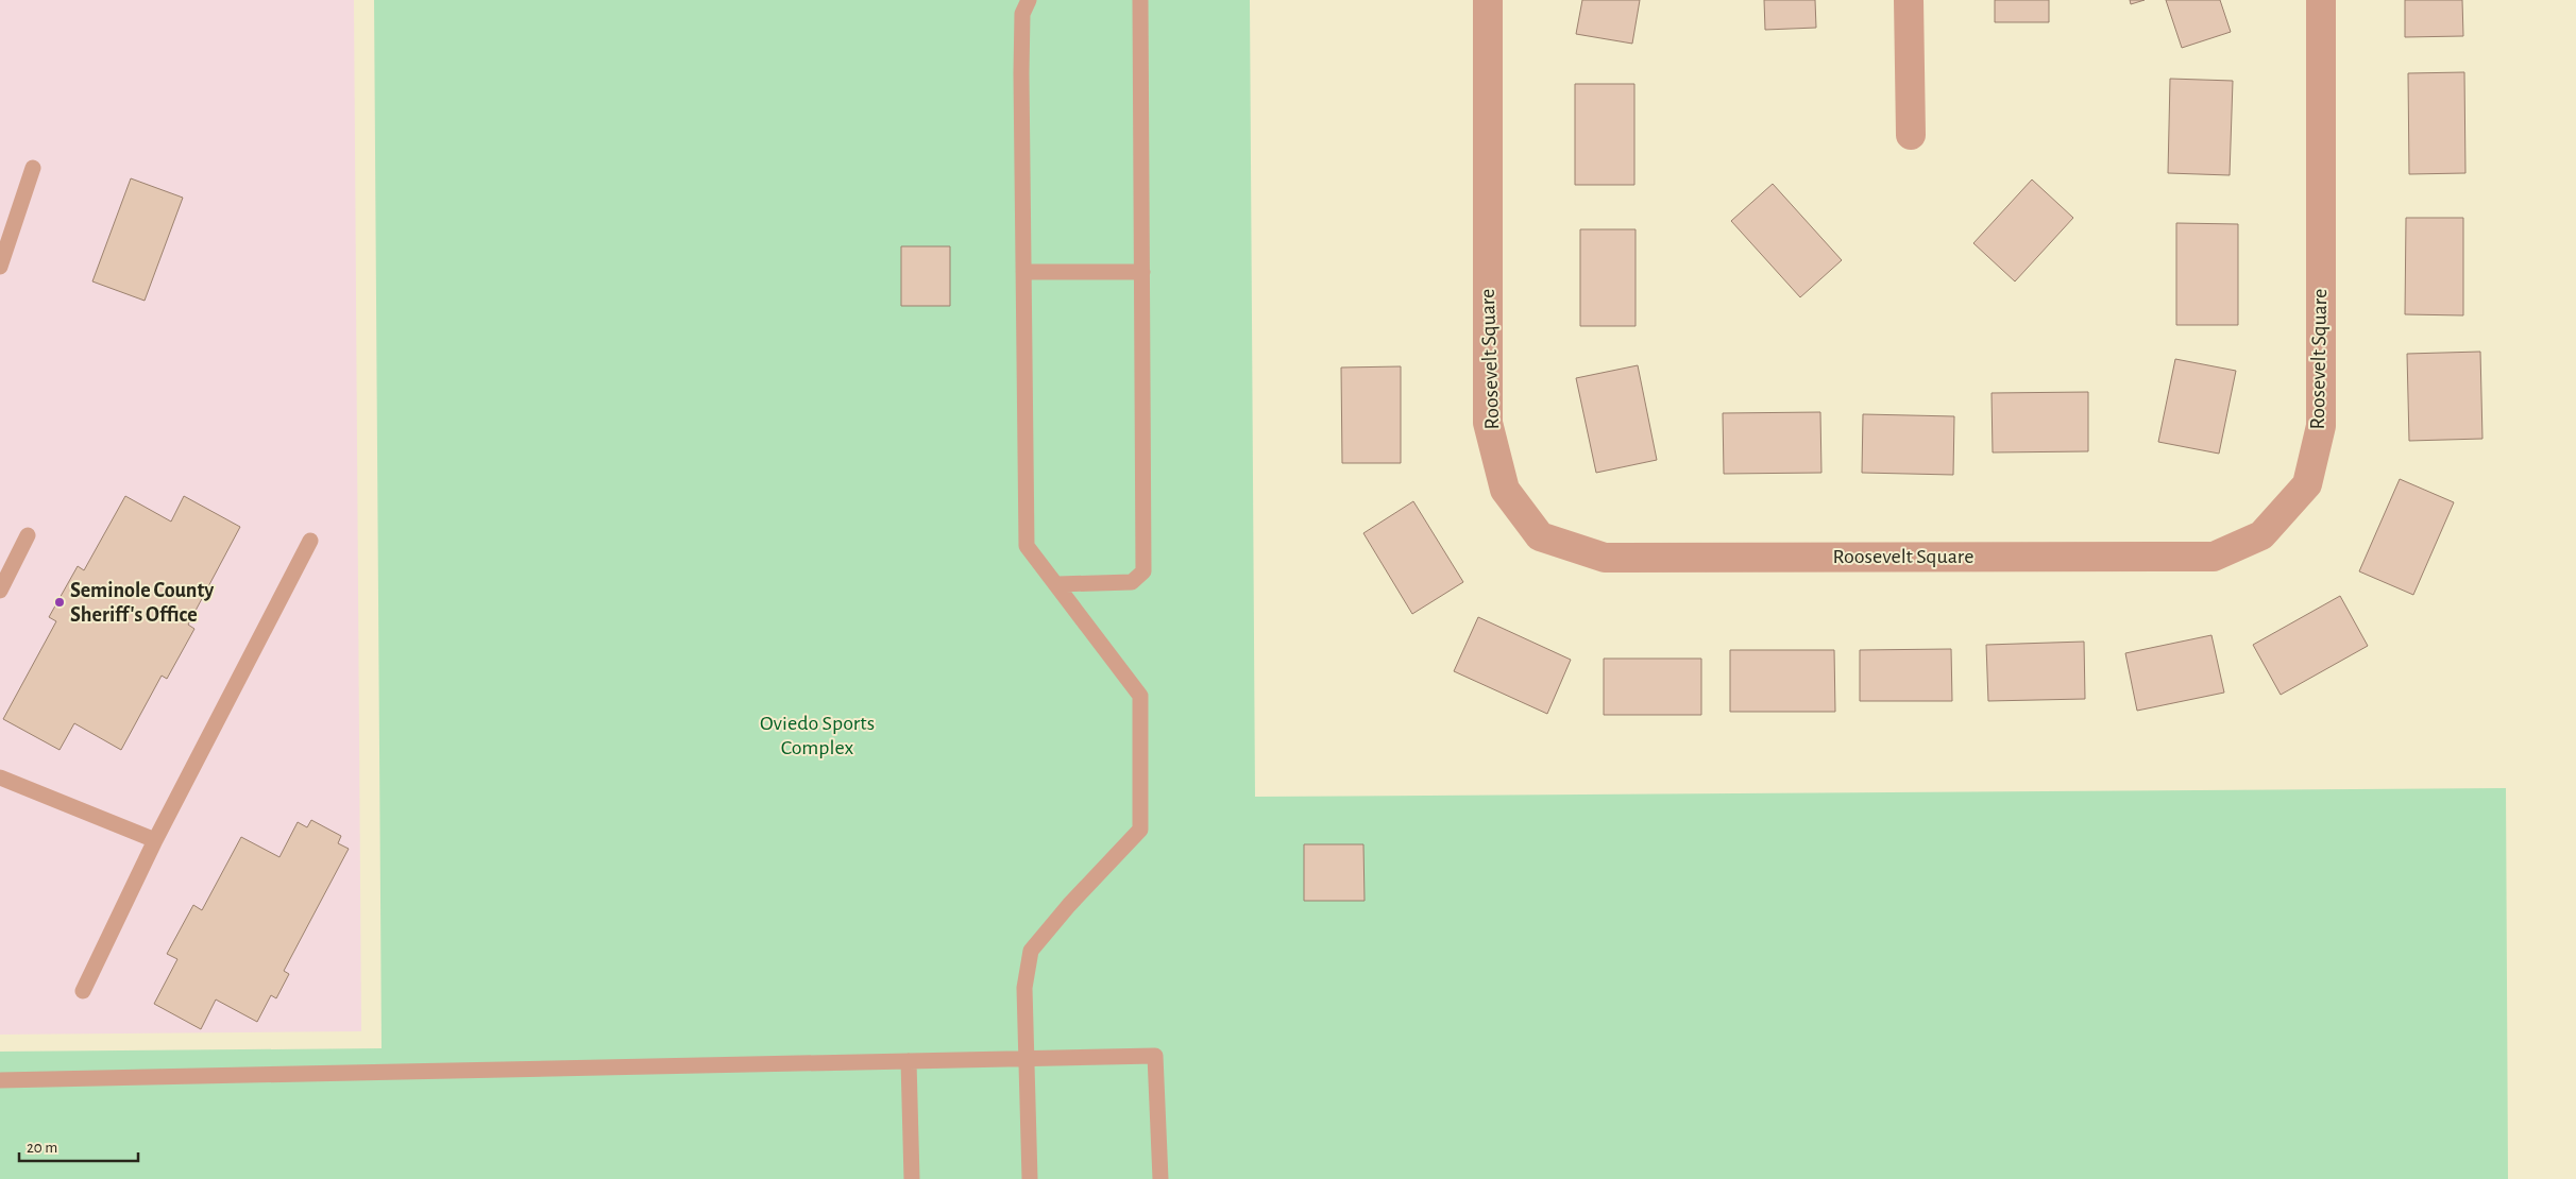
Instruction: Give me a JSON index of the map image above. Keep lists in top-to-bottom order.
{
  "streets": {
    "street": ["Roosevelt Square"]
  },
  "parks": ["Oviedo Sports Complex"],
  "places": ["Seminole County Sheriff's Office"],
  "scale_bar": "20 m"
}
